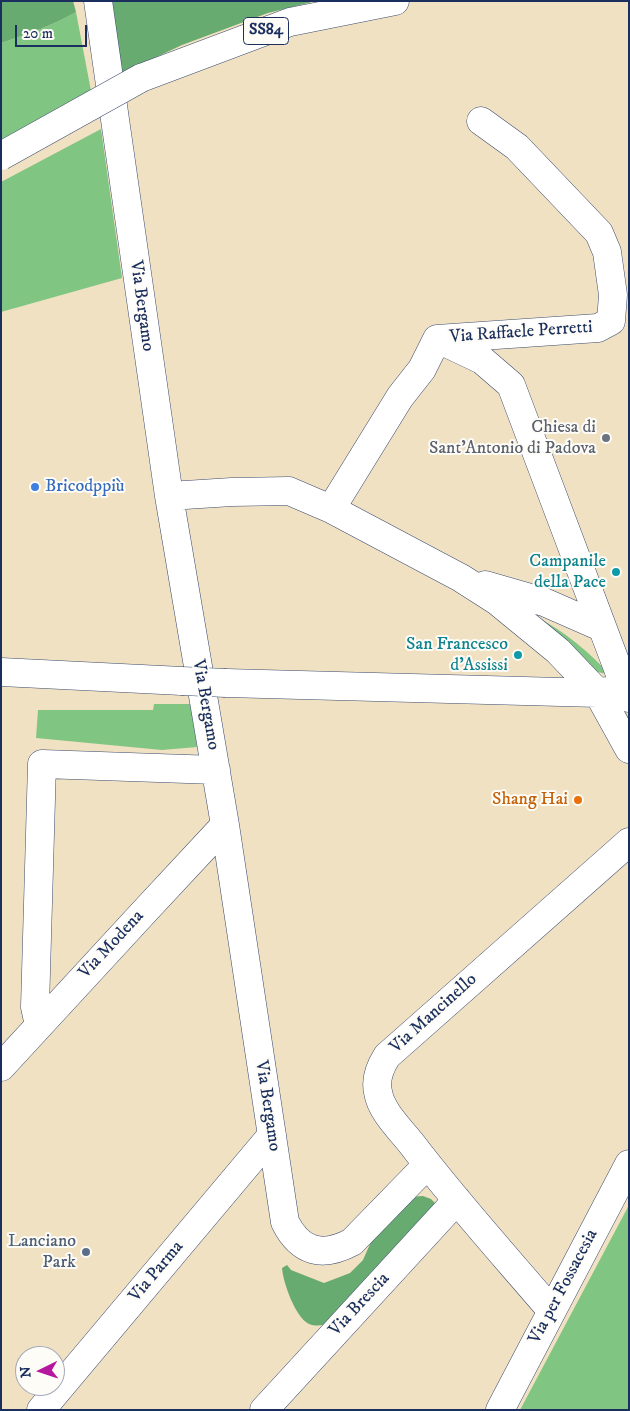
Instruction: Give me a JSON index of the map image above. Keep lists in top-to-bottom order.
{
  "streets": {
    "street": [
      "SS84",
      "Via Bergamo",
      "Via Raffaele Perretti",
      "Via Modena",
      "Via Mancinello",
      "Via Parma",
      "Via per Fossacesia",
      "Via Brescia"
    ]
  },
  "crossings": [
    ["Via Bergamo", "Via Modena"],
    ["Via Bergamo", "Via Mancinello"],
    ["Via Bergamo", "Via Parma"],
    ["Via Mancinello", "Via per Fossacesia"],
    ["Via Mancinello", "Via Brescia"]
  ],
  "places": [
    "Chiesa di Sant'Antonio di Padova",
    "Bricodppiù",
    "Campanile della Pace",
    "San Francesco d'Assissi",
    "Shang Hai",
    "Lanciano Park"
  ],
  "scale_bar": "20 m",
  "north": "left"
}
